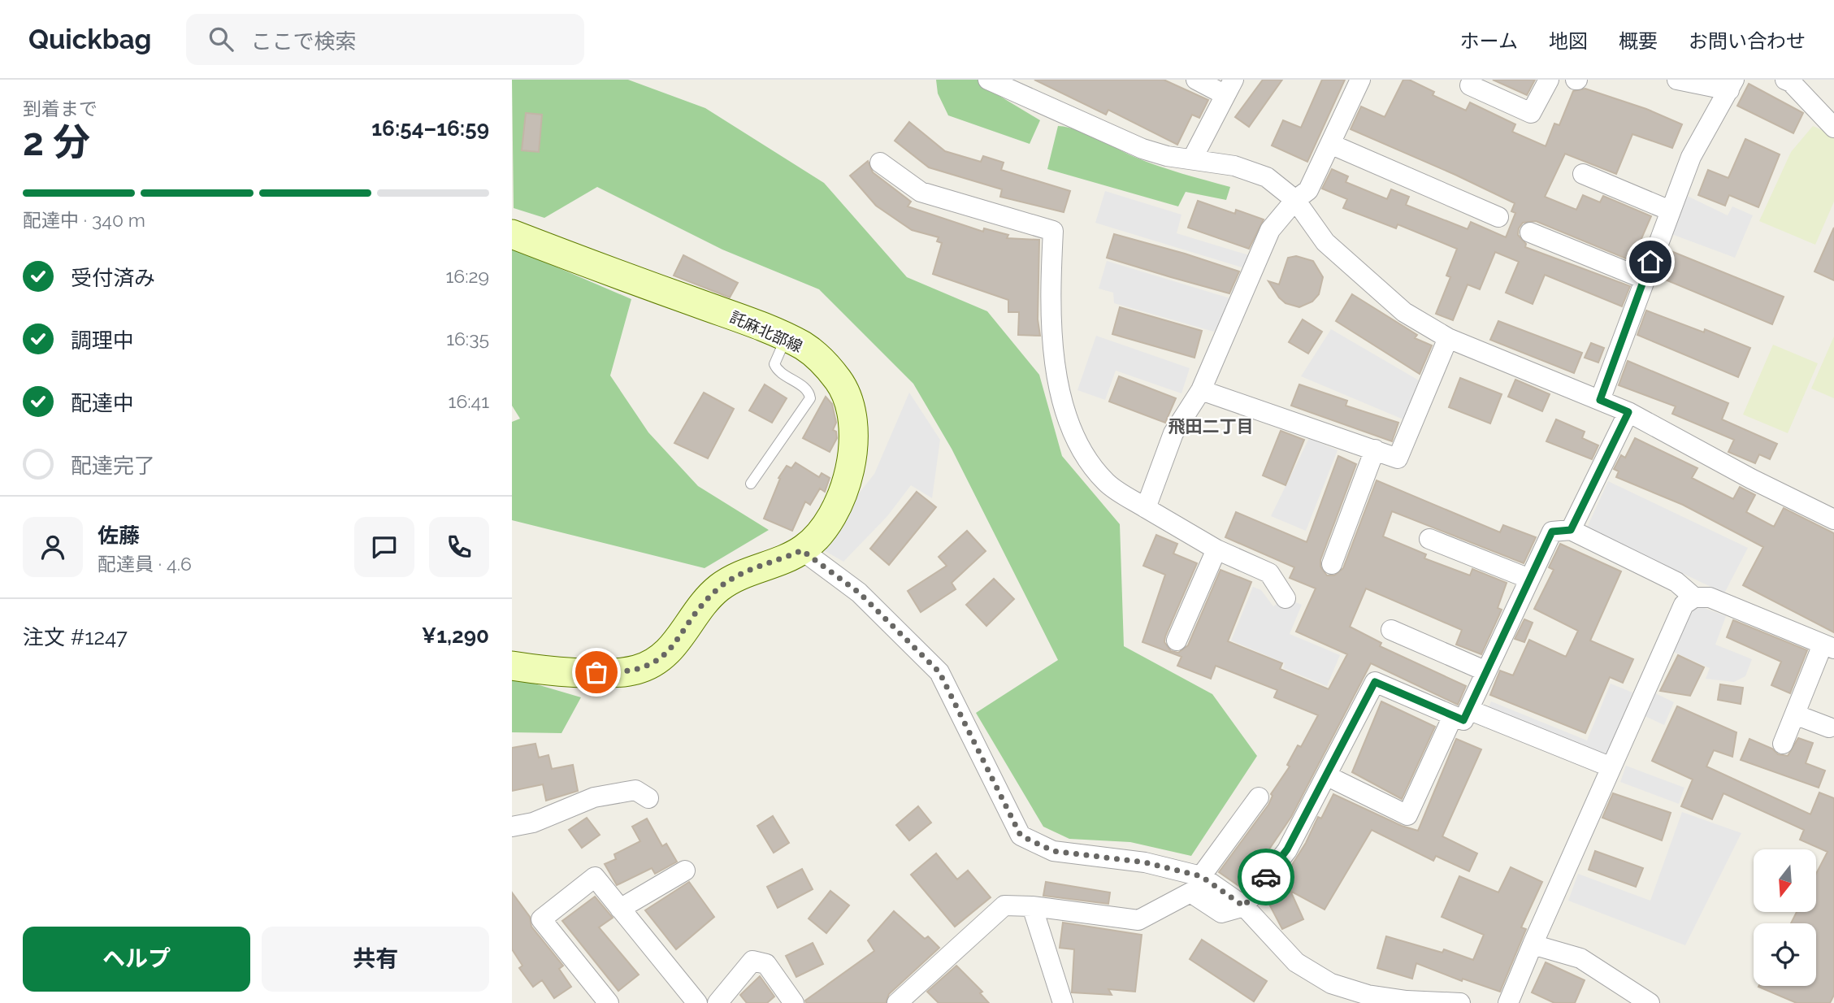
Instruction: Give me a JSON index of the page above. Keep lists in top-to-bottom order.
{
  "streets": {
    "main road": ["託麻北部線"]
  },
  "districts": ["飛田二丁目"],
  "north": "bottom",
  "page": {
    "header": "Quickbag",
    "search": "ここで検索",
    "nav": [
      "ホーム",
      "地図",
      "概要",
      "お問い合わせ"
    ],
    "heading": ["2 分", "到着まで", "16:54–16:59"],
    "panel": [
      "佐藤",
      "配達員 · 4.6",
      "注文 #1247",
      "¥1,290"
    ],
    "bar": "配達中 · 340 m",
    "list": [
      ["受付済み", "16:29"],
      ["調理中", "16:35"],
      ["配達中", "16:41"],
      "配達完了"
    ],
    "buttons": ["ヘルプ", "共有"]
  }
}
